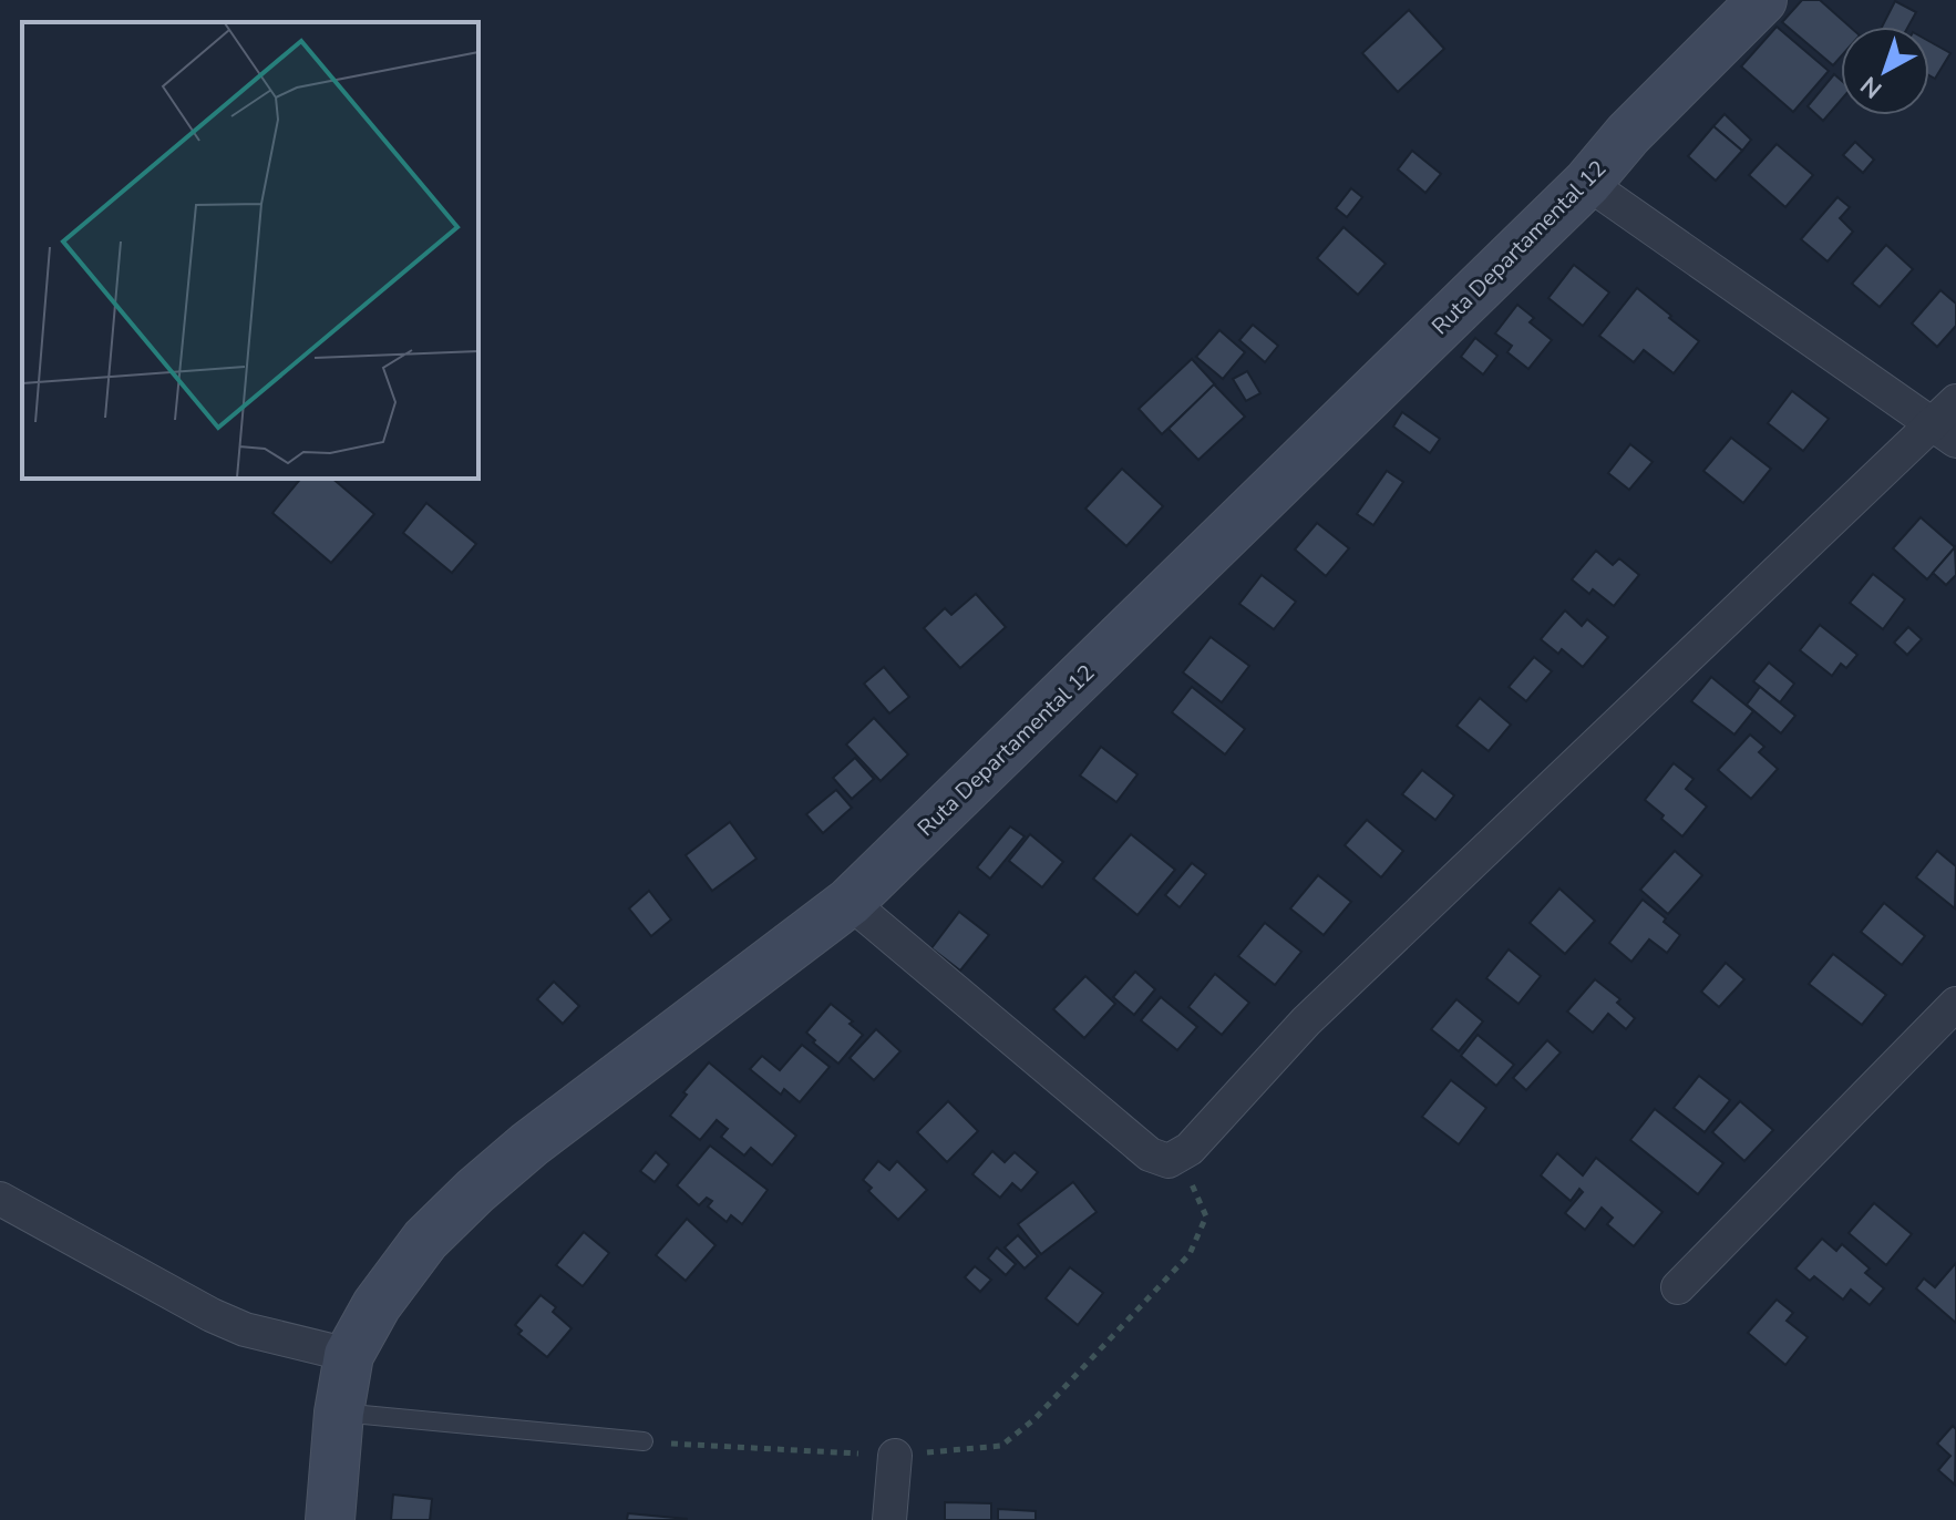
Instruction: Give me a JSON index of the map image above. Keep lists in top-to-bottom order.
{
  "streets": {
    "main road": ["Ruta Departamental 12"]
  },
  "north": "bottom left"
}
